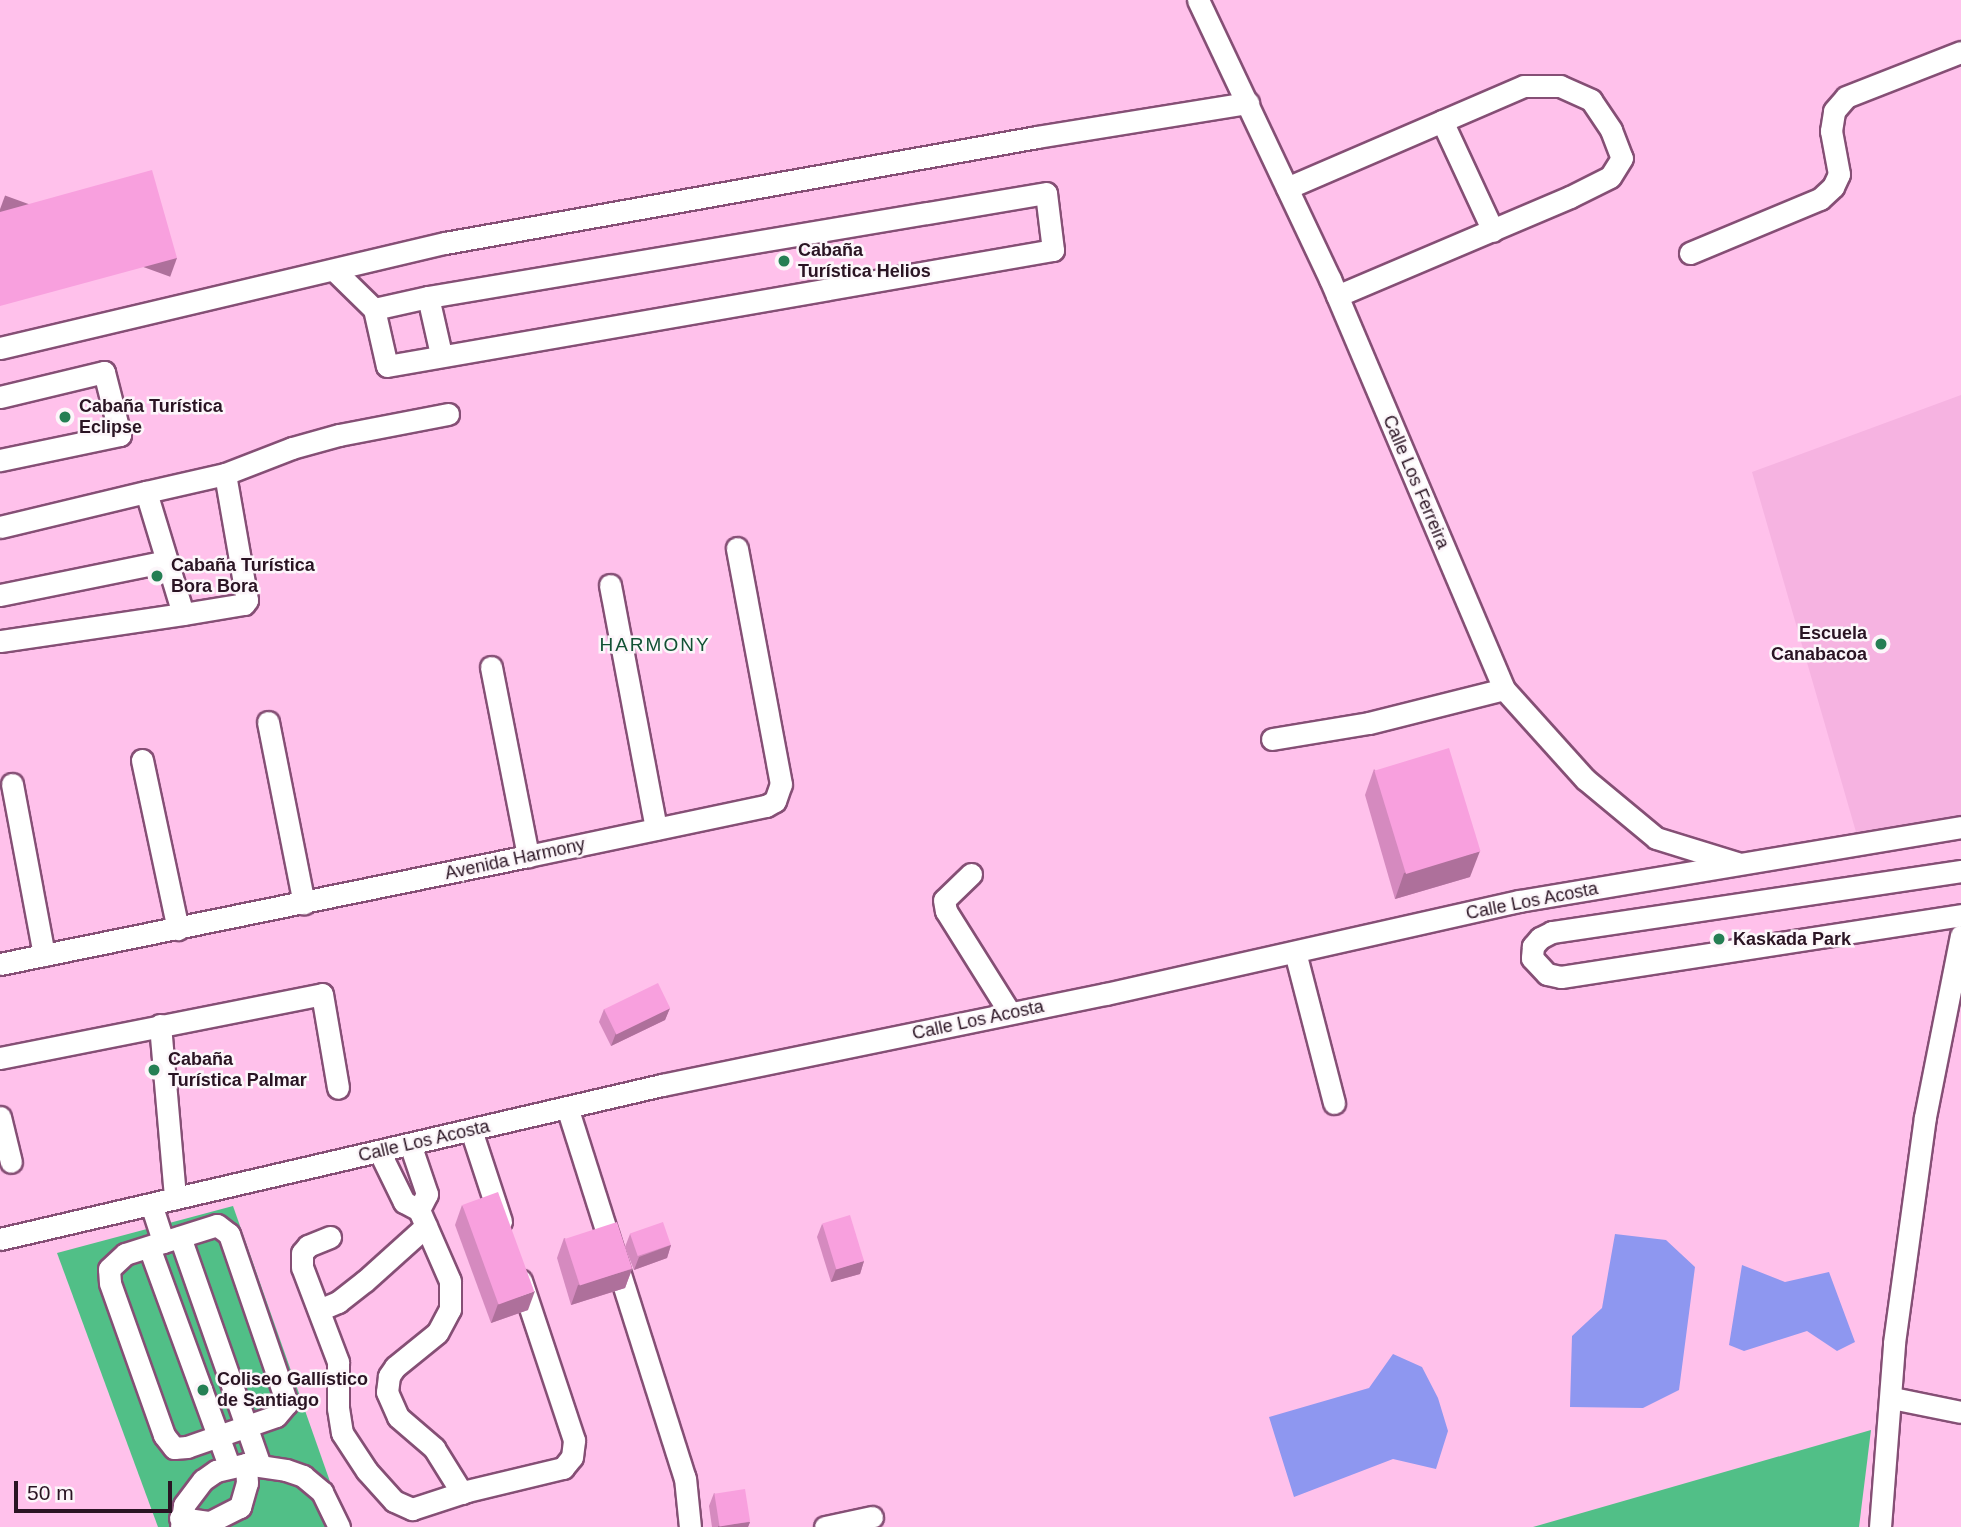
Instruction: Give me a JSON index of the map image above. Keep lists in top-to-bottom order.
{
  "streets": {
    "street": ["Calle Los Ferreira", "Avenida Harmony", "Calle Los Acosta"]
  },
  "crossings": [
    ["Calle Los Ferreira", "Calle Los Acosta"]
  ],
  "districts": ["HARMONY"],
  "places": [
    "Cabaña Turística Helios",
    "Cabaña Turística Eclipse",
    "Cabaña Turística Bora Bora",
    "Escuela Canabacoa",
    "Kaskada Park",
    "Cabaña Turística Palmar",
    "Coliseo Gallístico de Santiago"
  ],
  "scale_bar": "50 m"
}
